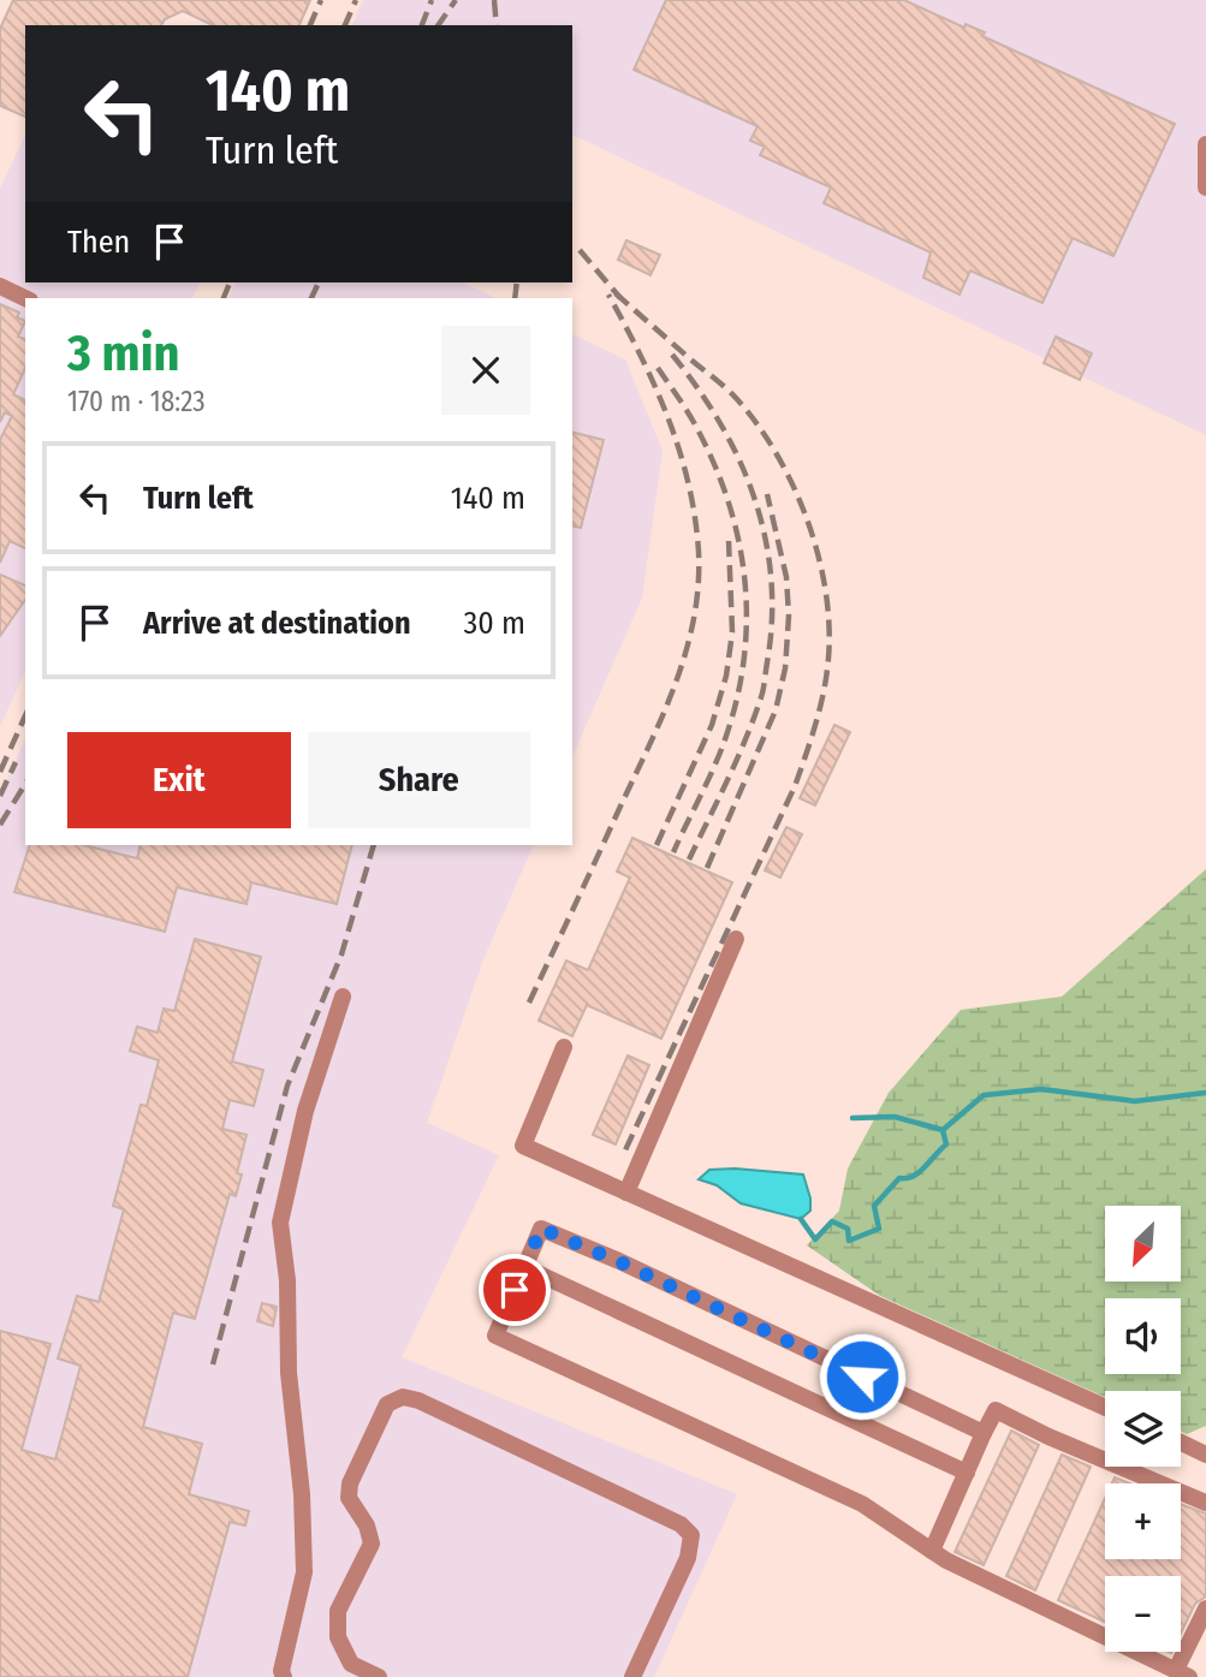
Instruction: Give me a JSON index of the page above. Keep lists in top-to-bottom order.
{
  "north": "bottom left",
  "page": {
    "turn": ["140 m", "Turn left"],
    "then": "Then",
    "heading": ["3 min", "170 m · 18:23"],
    "list": [
      {
        "name": "Turn left",
        "value": "140 m"
      },
      {
        "name": "Arrive at destination",
        "value": "30 m"
      }
    ],
    "buttons": ["Exit", "Share"],
    "map_buttons": ["+", "−"]
  }
}
